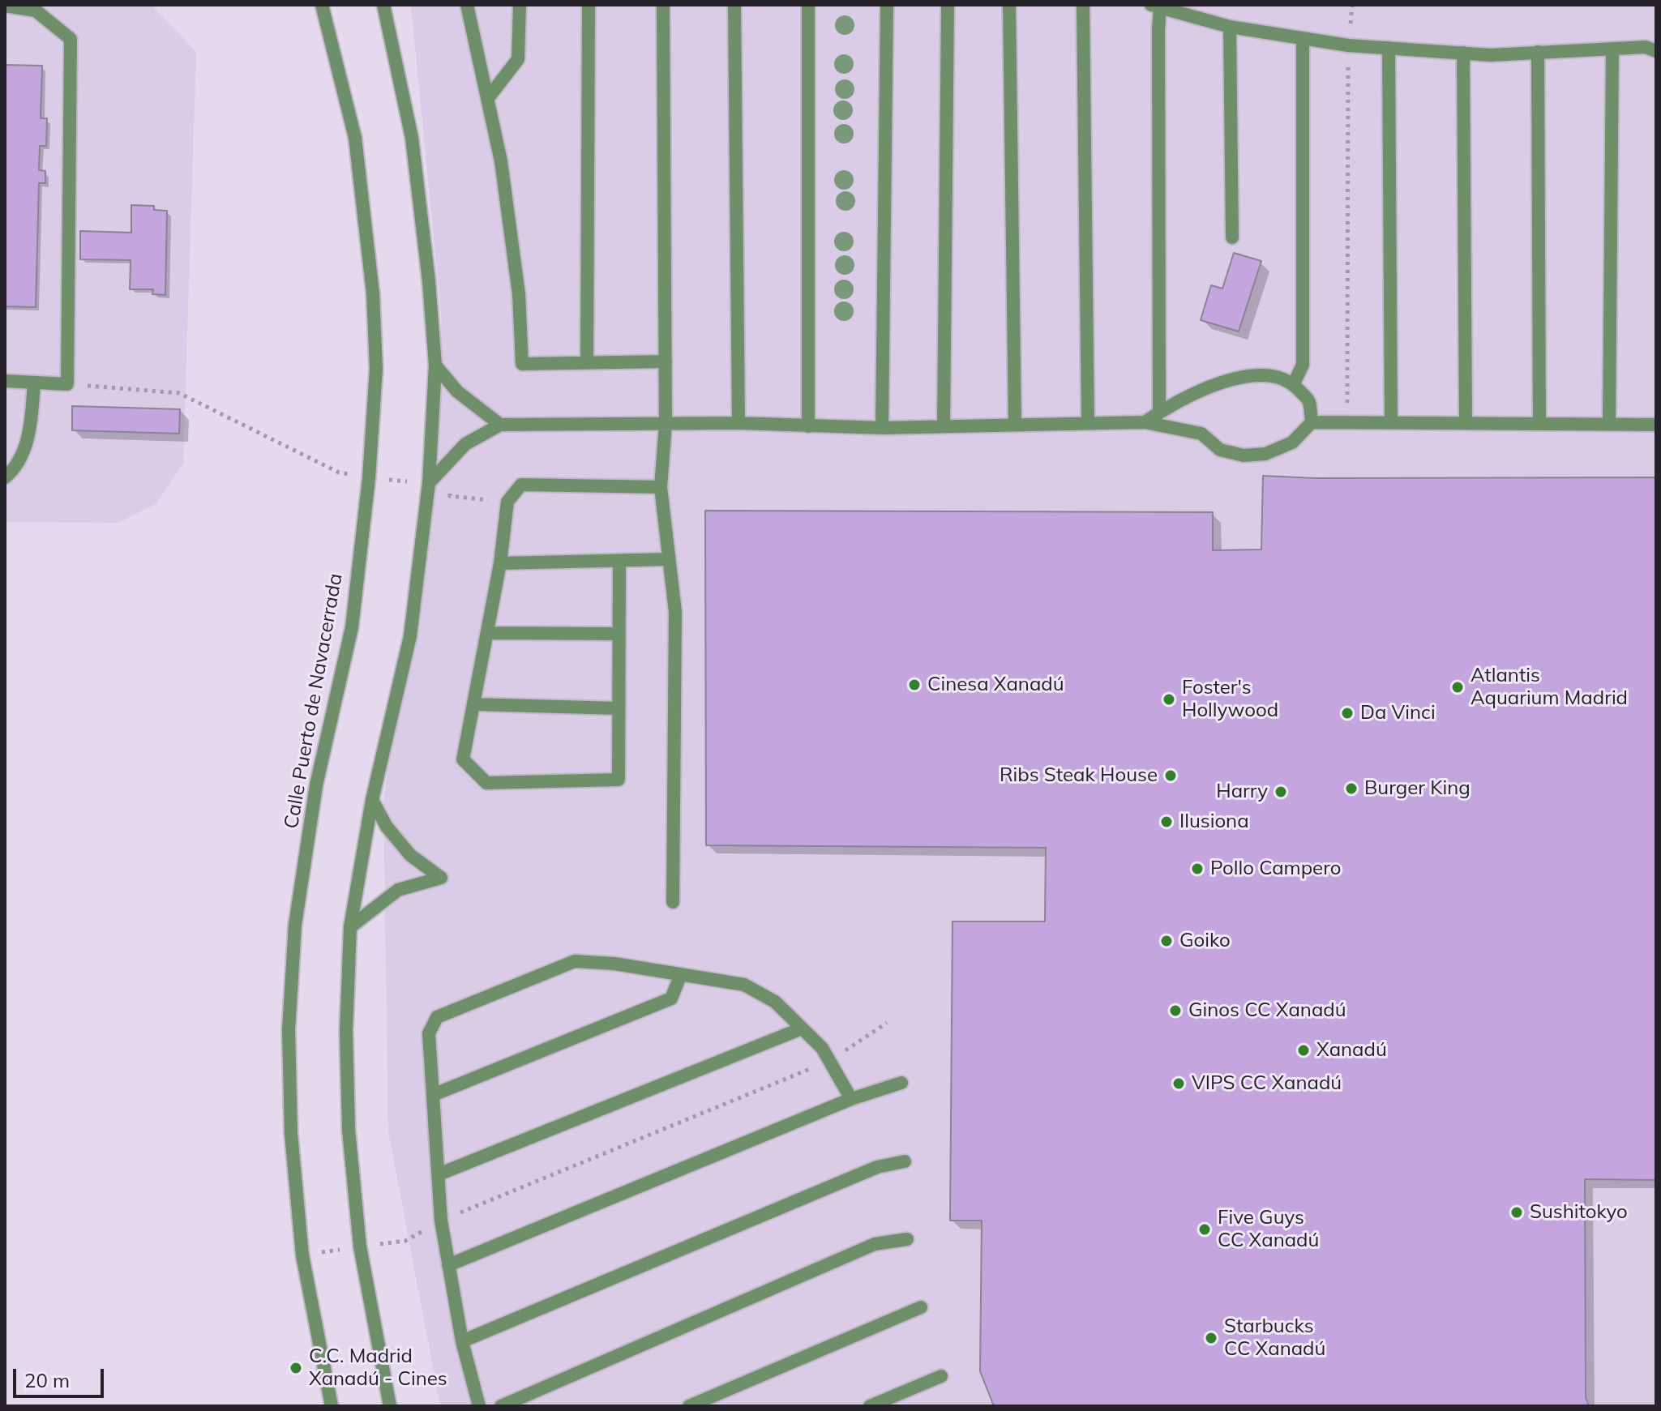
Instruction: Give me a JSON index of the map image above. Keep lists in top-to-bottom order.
{
  "streets": {
    "street": ["Calle Puerto de Navacerrada"]
  },
  "places": [
    "Cinesa Xanadú",
    "Atlantis Aquarium Madrid",
    "Foster's Hollywood",
    "Da Vinci",
    "Ribs Steak House",
    "Burger King",
    "Harry",
    "Ilusiona",
    "Pollo Campero",
    "Goiko",
    "Ginos CC Xanadú",
    "Xanadú",
    "VIPS CC Xanadú",
    "Sushitokyo",
    "Five Guys CC Xanadú",
    "Starbucks CC Xanadú",
    "C.C. Madrid Xanadú - Cines"
  ],
  "scale_bar": "20 m"
}
